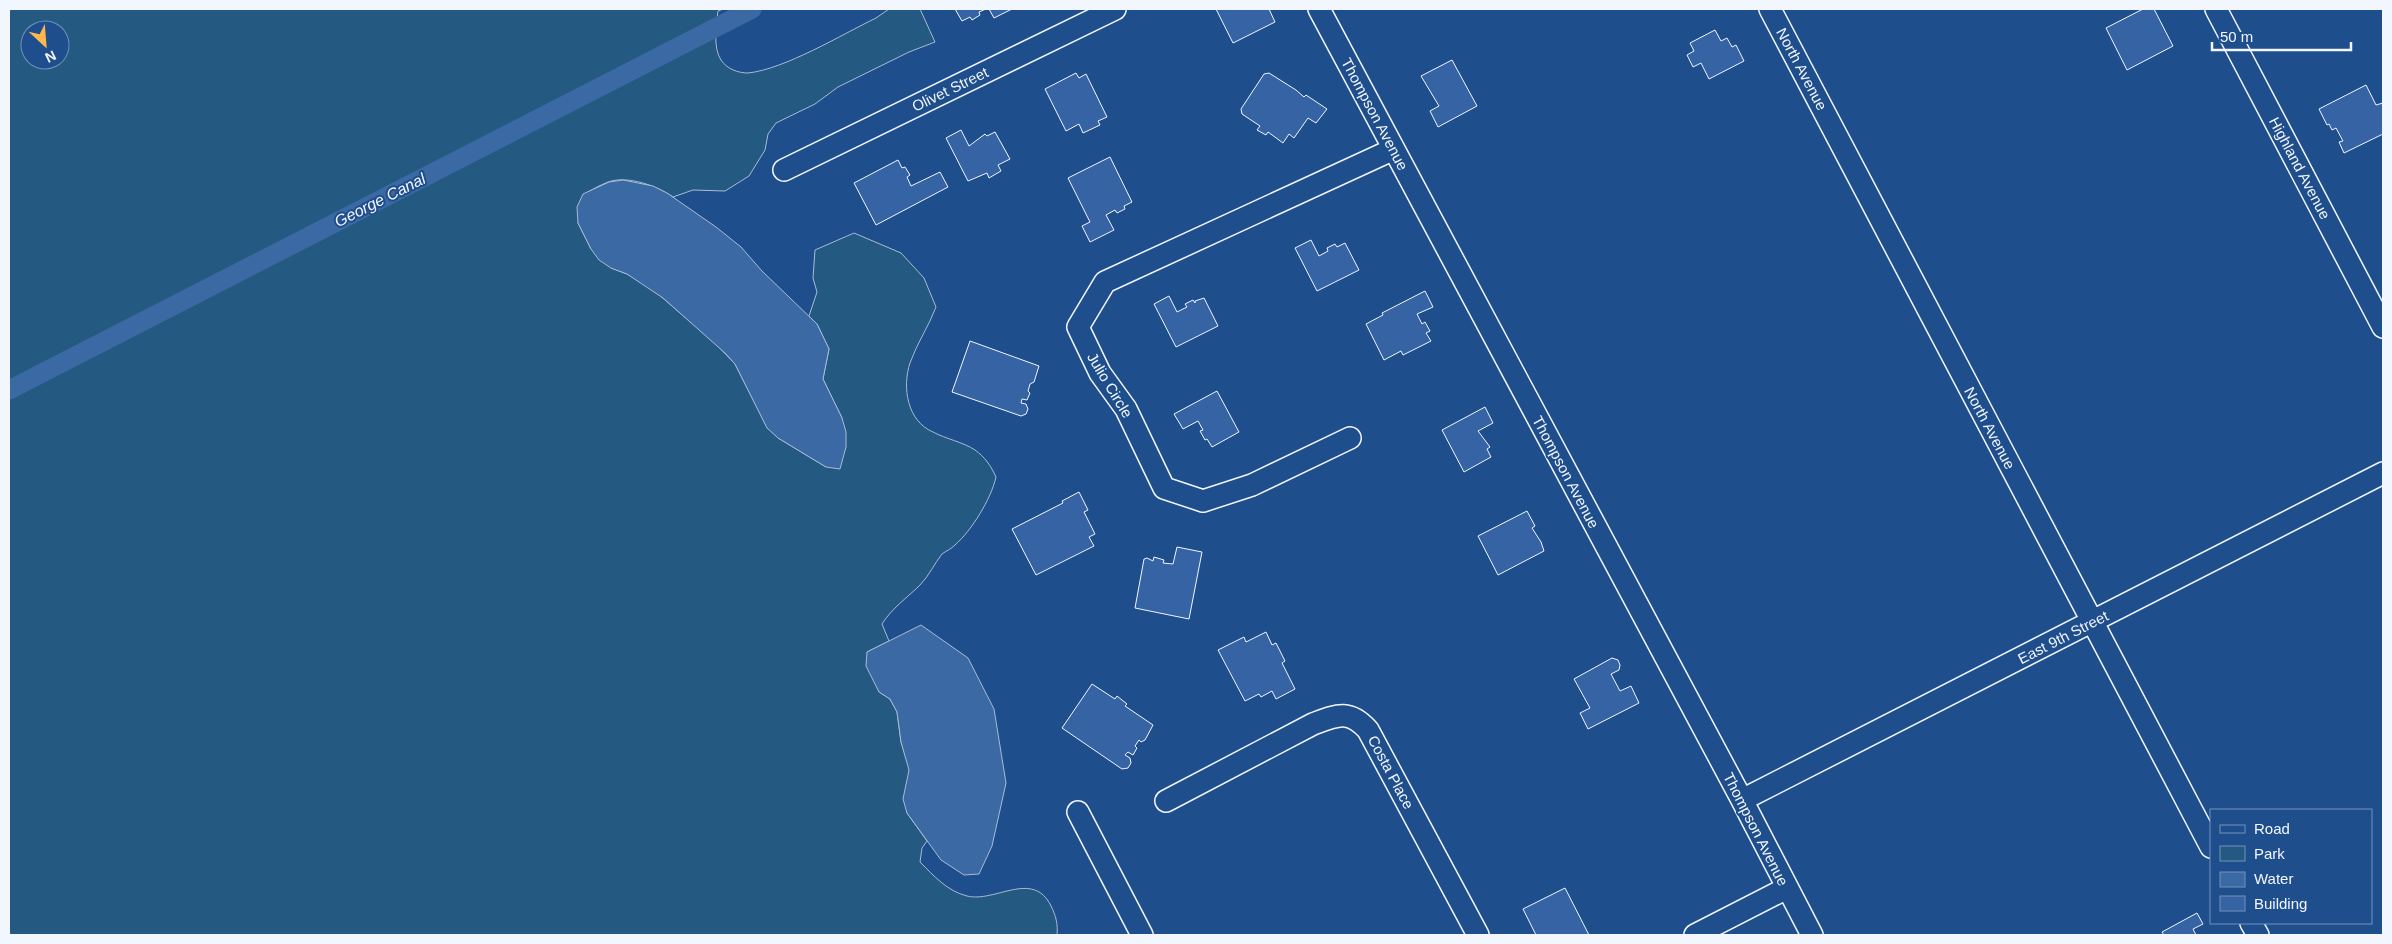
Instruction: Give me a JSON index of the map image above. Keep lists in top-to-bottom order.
{
  "streets": {
    "street": [
      "North Avenue",
      "Olivet Street",
      "Thompson Avenue",
      "Highland Avenue",
      "Julio Circle",
      "East 9th Street",
      "Costa Place"
    ]
  },
  "crossings": [
    ["North Avenue", "East 9th Street"],
    ["Thompson Avenue", "Julio Circle"],
    ["Thompson Avenue", "East 9th Street"]
  ],
  "water": ["George Canal"],
  "legend": [
    "Road",
    "Park",
    "Water",
    "Building"
  ],
  "scale_bar": "50 m",
  "north": "bottom right"
}
